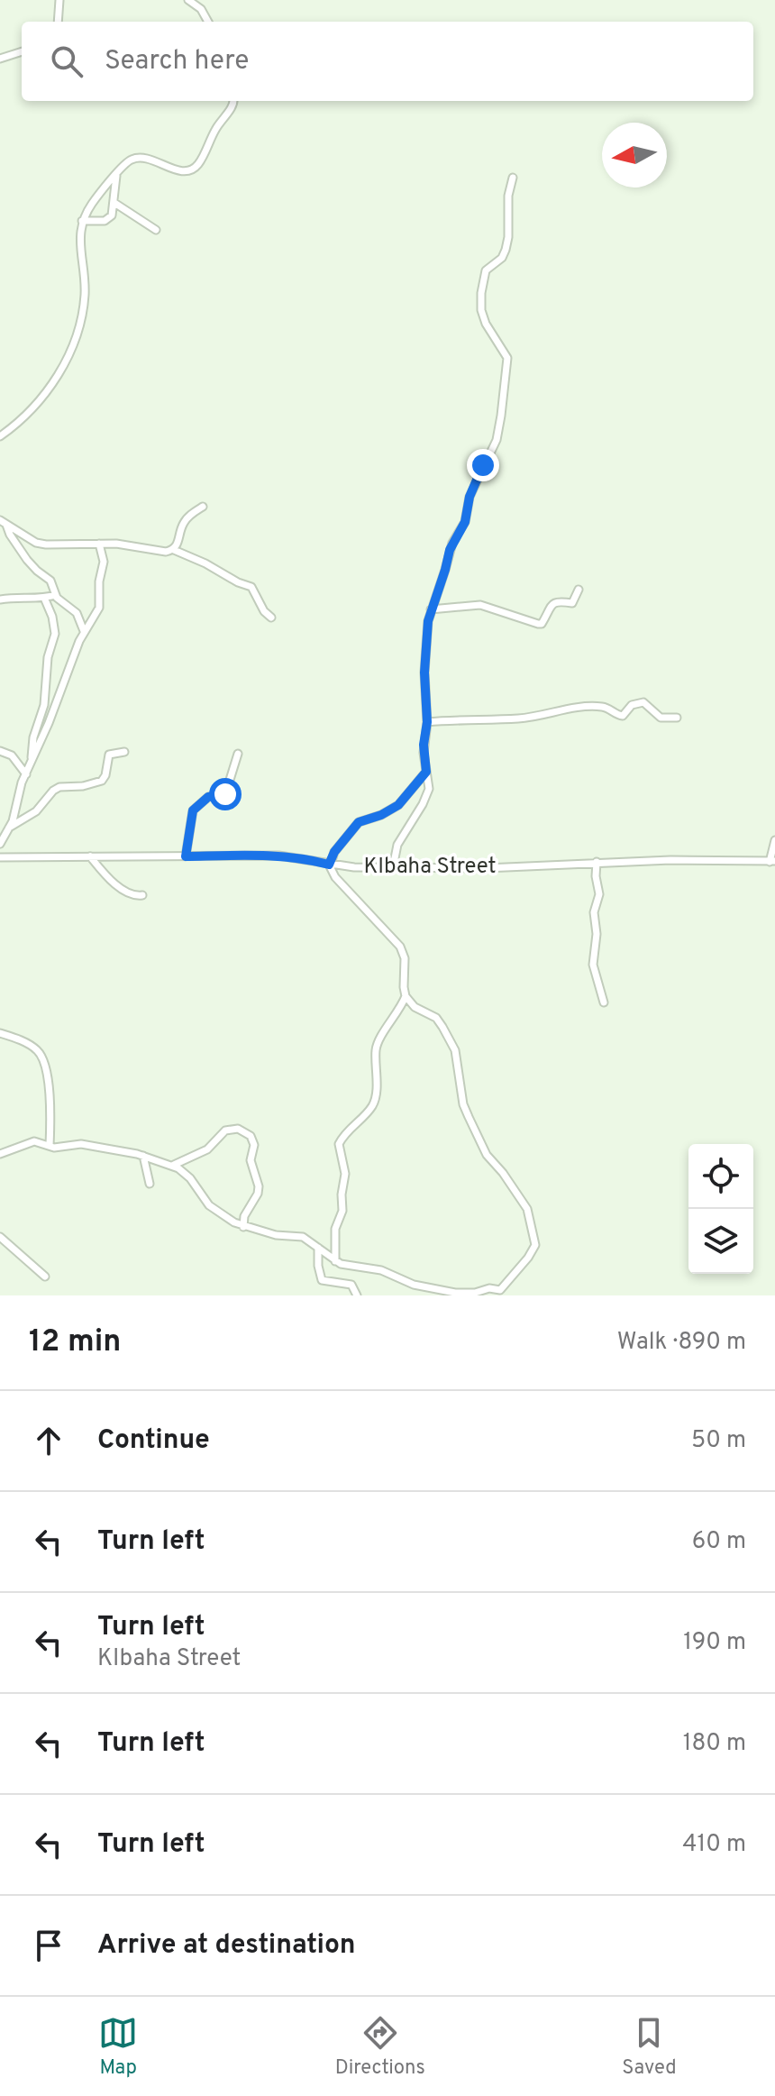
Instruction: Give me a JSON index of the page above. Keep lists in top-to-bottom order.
{
  "streets": {
    "street": ["KIbaha Street"]
  },
  "north": "left",
  "page": {
    "search": "Search here",
    "heading": ["12 min", "Walk · 890 m"],
    "list": [
      ["Continue", "50 m"],
      ["Turn left", "60 m"],
      ["Turn left", "KIbaha Street", "190 m"],
      ["Turn left", "180 m"],
      ["Turn left", "410 m"],
      "Arrive at destination"
    ],
    "nav": ["Map", "Directions", "Saved"]
  }
}
